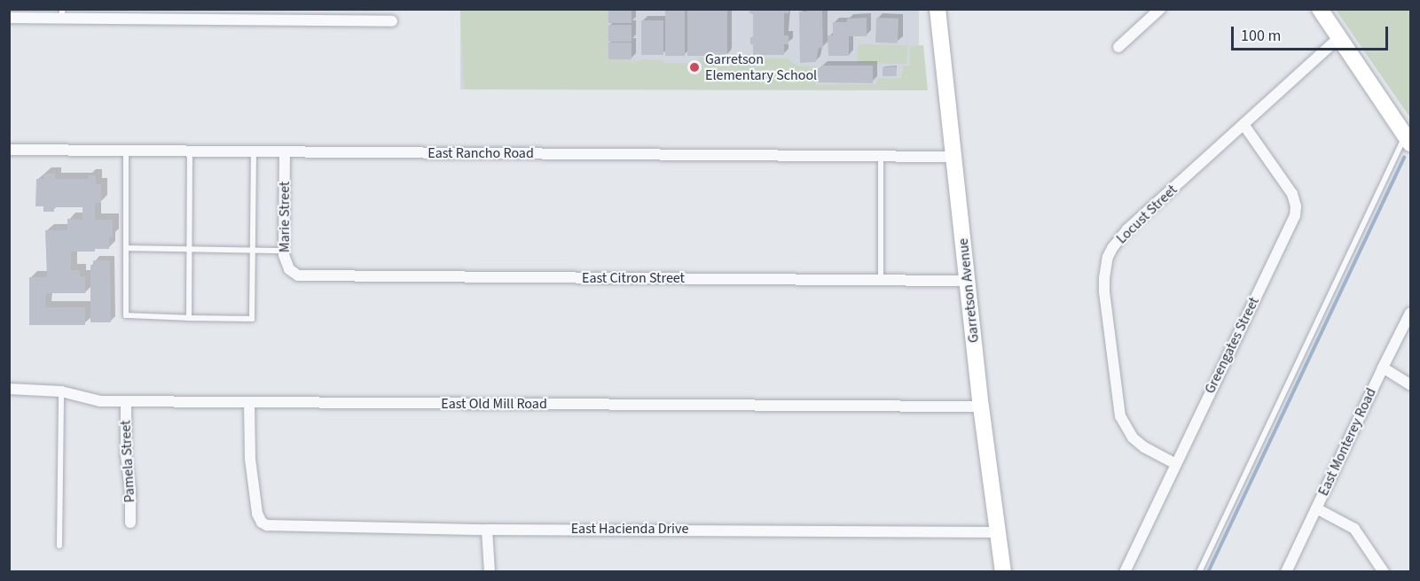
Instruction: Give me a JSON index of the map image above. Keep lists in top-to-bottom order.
{
  "streets": {
    "street": [
      "East Rancho Road",
      "Locust Street",
      "Marie Street",
      "East Citron Street",
      "Garretson Avenue",
      "Greengates Street",
      "East Old Mill Road",
      "East Monterey Road",
      "Pamela Street",
      "East Hacienda Drive"
    ]
  },
  "crossings": [
    ["East Rancho Road", "Marie Street"],
    ["East Rancho Road", "Garretson Avenue"],
    ["Locust Street", "Greengates Street"],
    ["Marie Street", "East Citron Street"],
    ["East Citron Street", "Garretson Avenue"],
    ["Garretson Avenue", "East Old Mill Road"],
    ["Garretson Avenue", "East Hacienda Drive"],
    ["East Old Mill Road", "Pamela Street"],
    ["East Old Mill Road", "East Hacienda Drive"]
  ],
  "places": ["Garretson Elementary School"],
  "scale_bar": "100 m"
}
